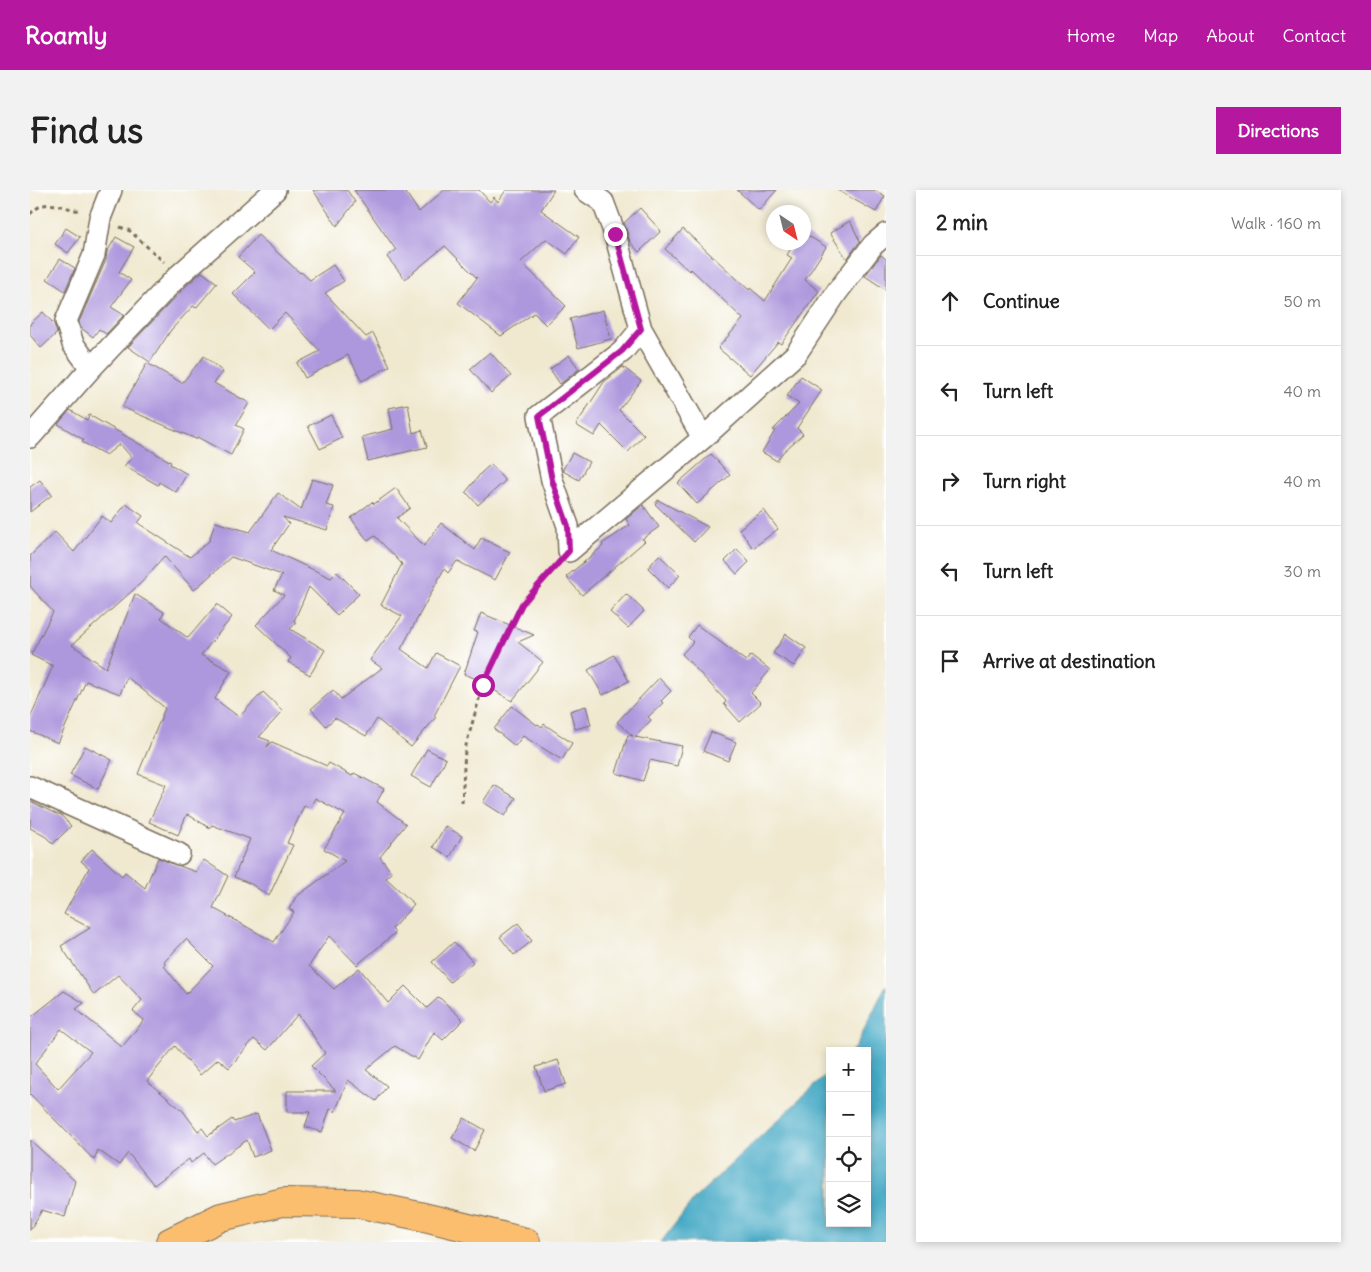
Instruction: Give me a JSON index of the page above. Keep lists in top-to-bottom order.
{
  "north": "bottom right",
  "page": {
    "header": "Roamly",
    "nav": [
      "Home",
      "Map",
      "About",
      "Contact"
    ],
    "buttons": "Directions",
    "title": "Find us",
    "heading": ["2 min", "Walk · 160 m"],
    "list": [
      ["Continue", "50 m"],
      ["Turn left", "40 m"],
      ["Turn right", "40 m"],
      ["Turn left", "30 m"],
      "Arrive at destination"
    ],
    "map_buttons": ["+", "−"]
  }
}
